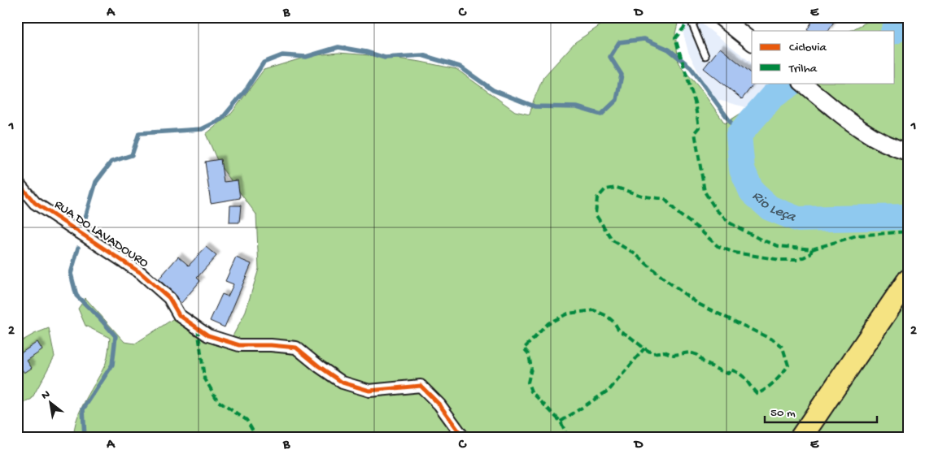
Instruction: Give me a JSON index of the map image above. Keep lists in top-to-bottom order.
{
  "streets": {
    "street": ["RUA DO LAVADOURO"]
  },
  "water": ["Rio Leça"],
  "legend": ["Ciclovia", "Trilha"],
  "scale_bar": "50 m",
  "north": "top left",
  "grid": {
    "columns": [
      "A",
      "B",
      "C",
      "D",
      "E"
    ],
    "rows": ["1", "2"]
  }
}
